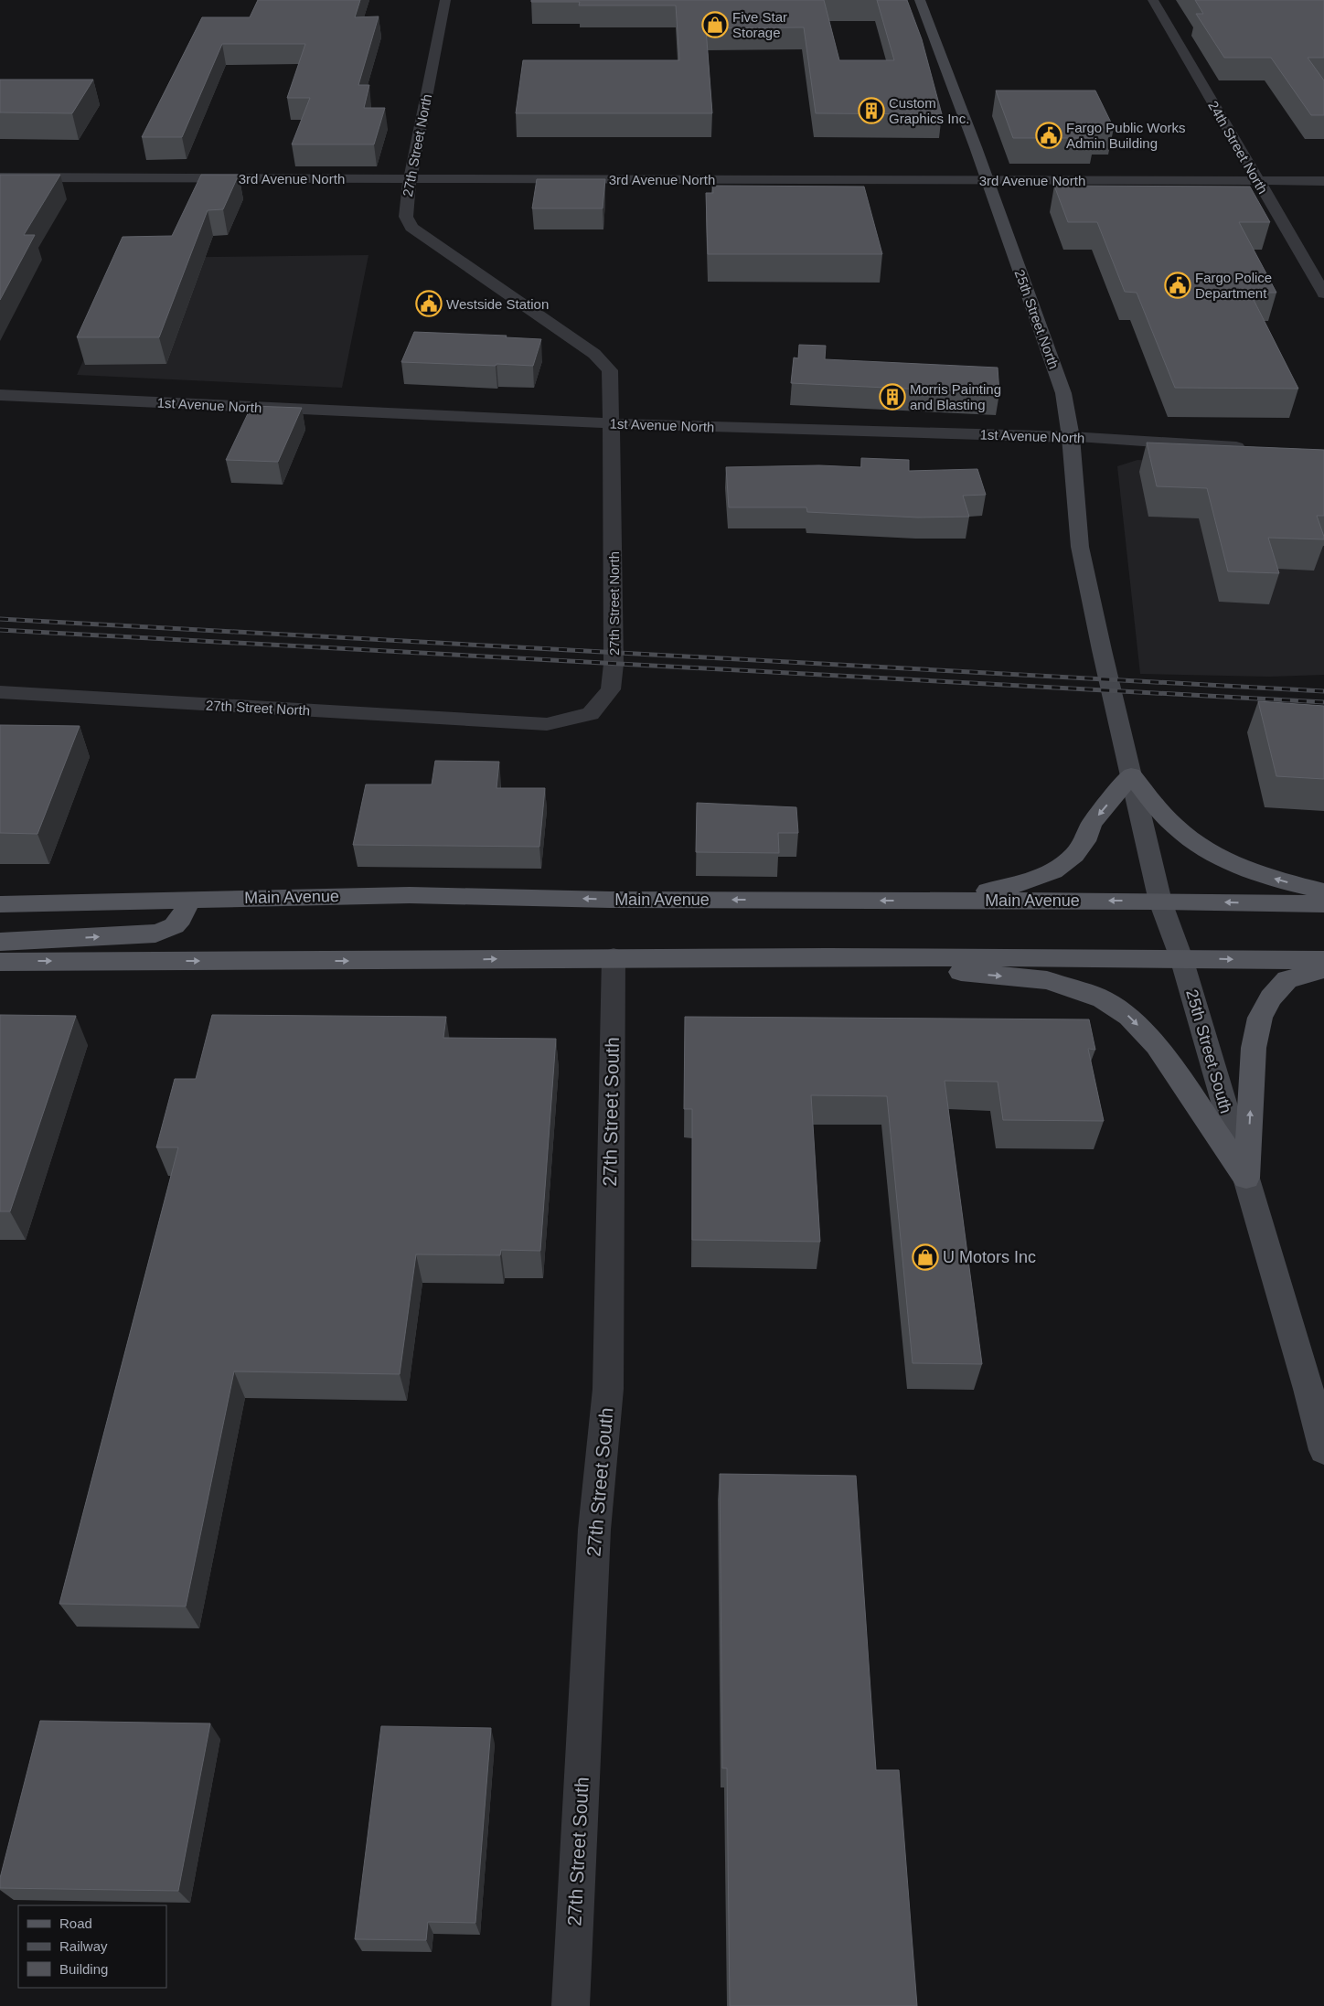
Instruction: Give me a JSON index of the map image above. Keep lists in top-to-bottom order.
{
  "streets": {
    "main road": ["25th Street North", "Main Avenue", "25th Street South"],
    "street": [
      "27th Street North",
      "24th Street North",
      "3rd Avenue North",
      "1st Avenue North",
      "27th Street South"
    ]
  },
  "crossings": [
    ["27th Street North", "3rd Avenue North"],
    ["27th Street North", "1st Avenue North"],
    ["24th Street North", "3rd Avenue North"],
    ["3rd Avenue North", "25th Street North"],
    ["25th Street North", "1st Avenue North"],
    ["25th Street North", "25th Street South"],
    ["Main Avenue", "25th Street South"]
  ],
  "places": {
    "shop": ["Five Star Storage", "U Motors Inc"],
    "building": ["Custom Graphics Inc.", "Morris Painting and Blasting"],
    "public building": ["Fargo Public Works Admin Building", "Fargo Police Department", "Westside Station"]
  },
  "legend": ["Road", "Railway", "Building"]
}
